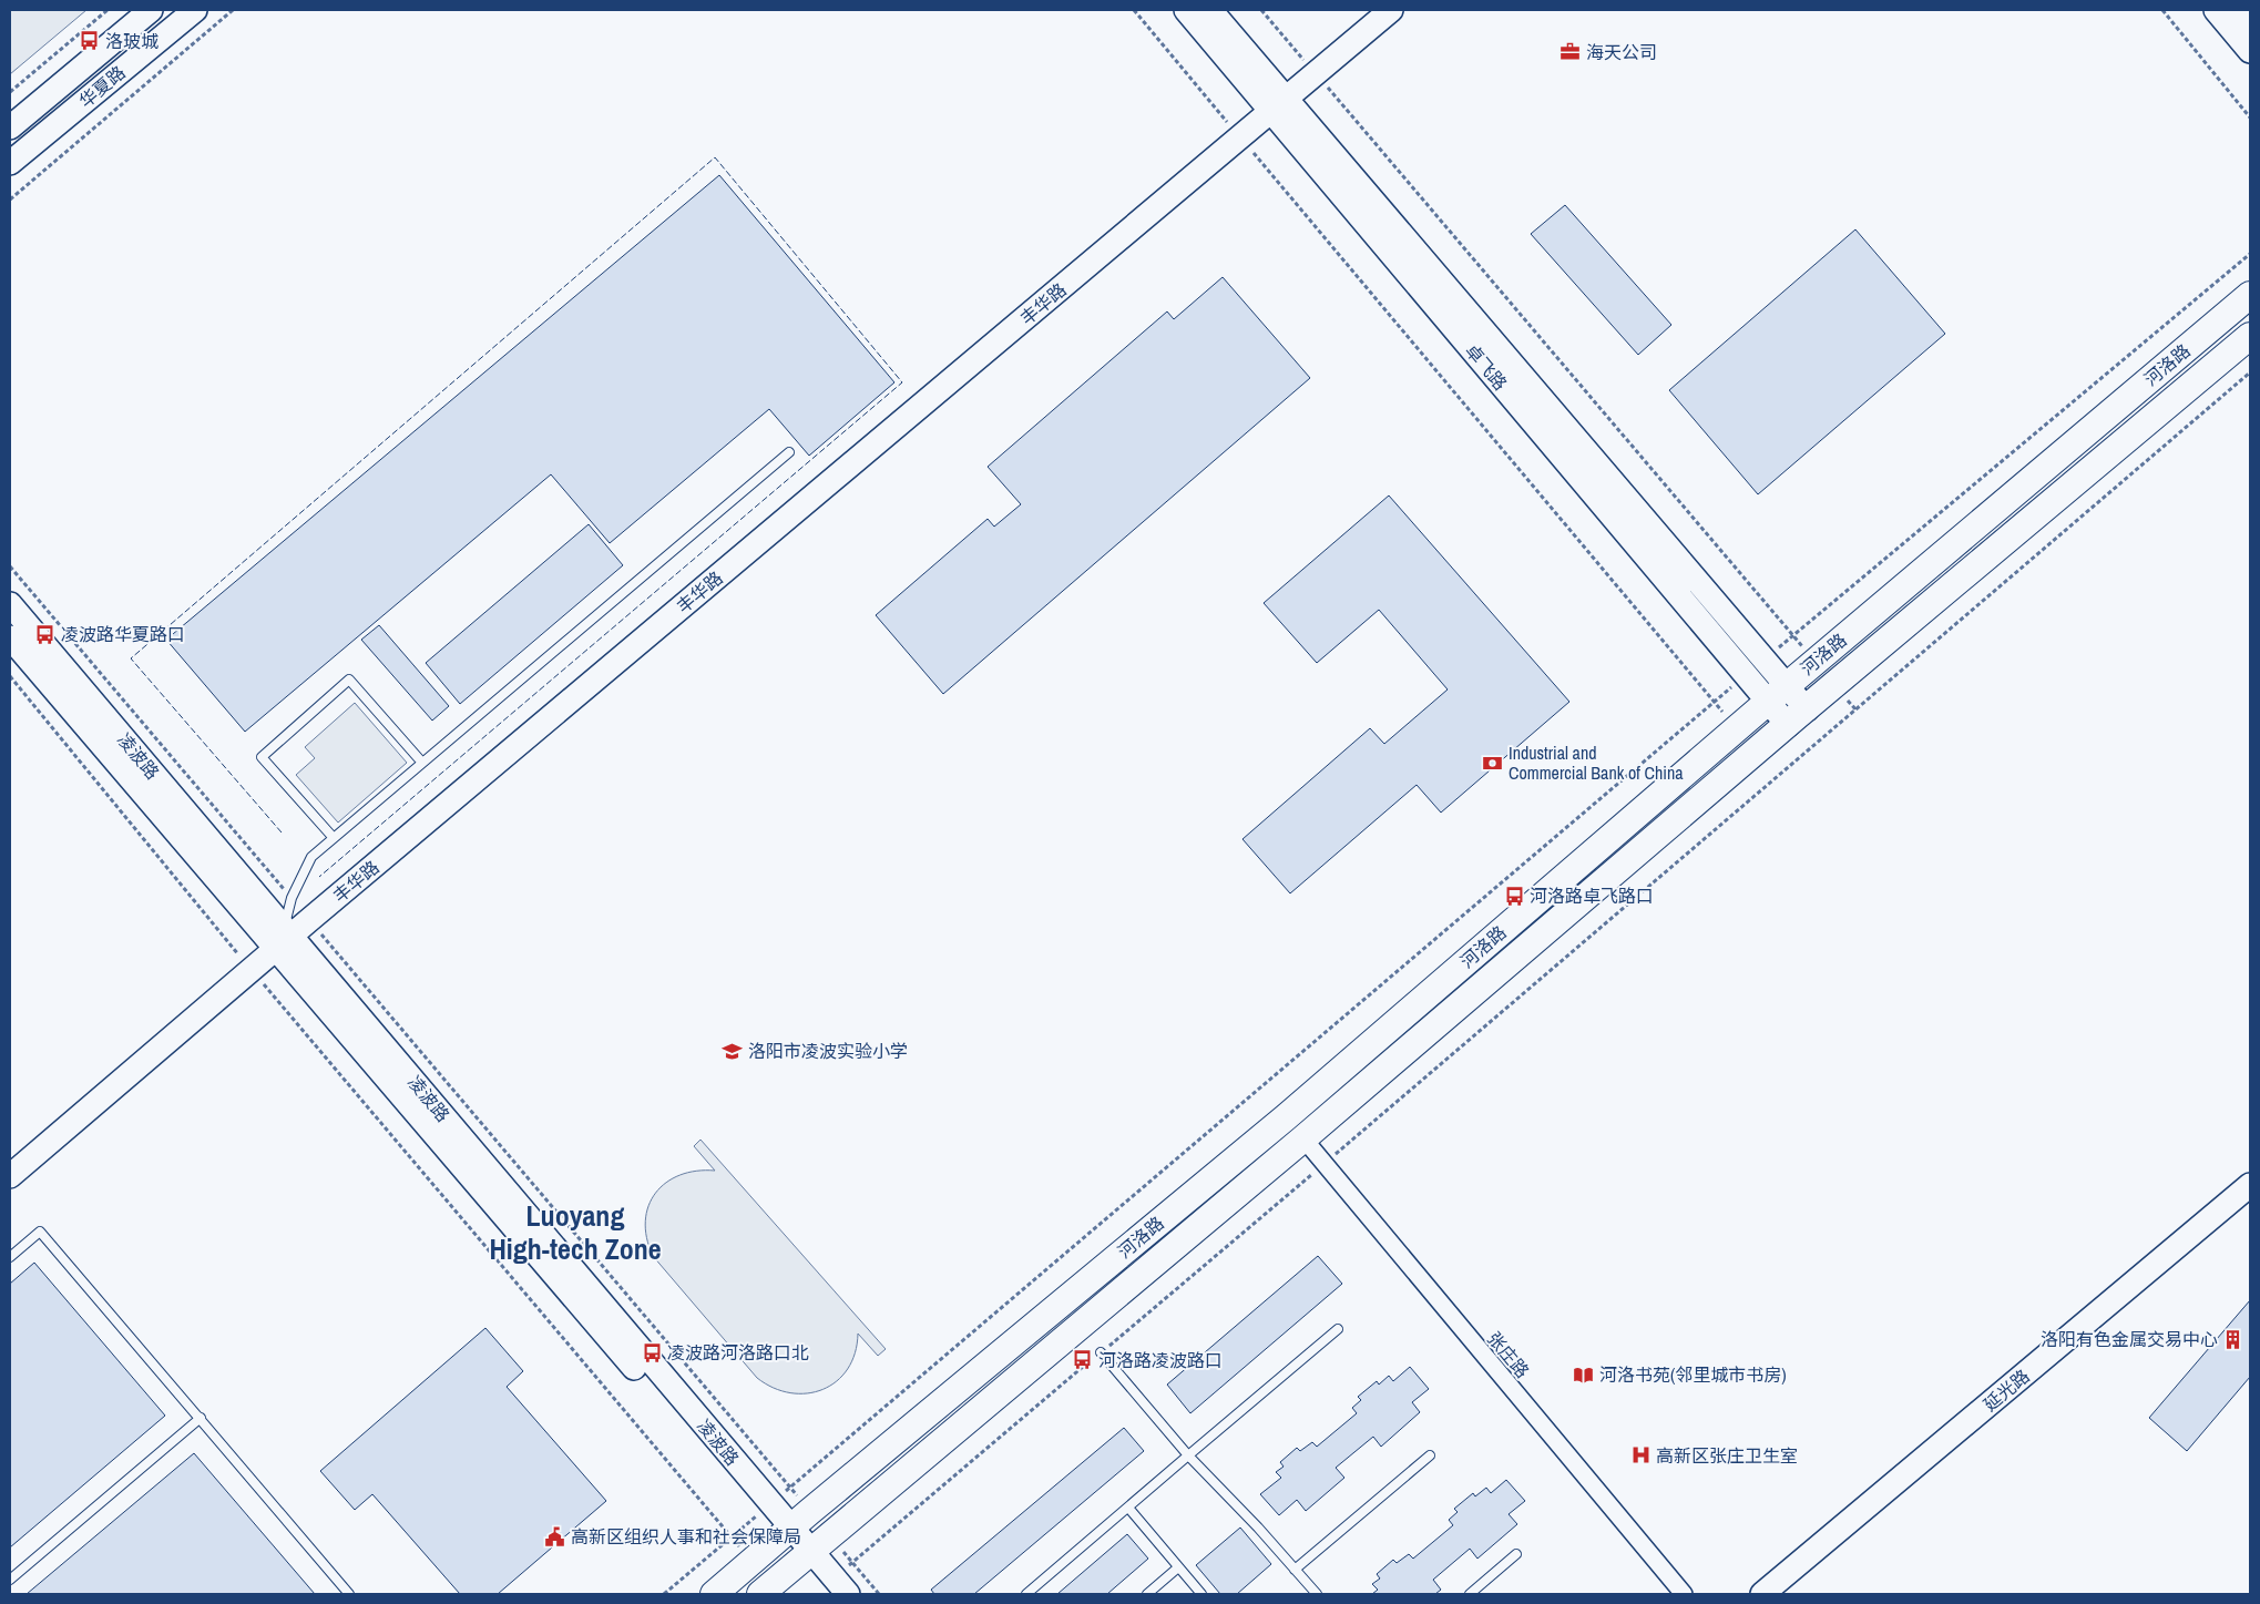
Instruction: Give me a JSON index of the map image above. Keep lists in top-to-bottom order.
{
  "streets": {
    "main road": ["河洛路"],
    "street": [
      "华夏路",
      "丰华路",
      "卓飞路",
      "凌波路",
      "张庄路",
      "延光路"
    ]
  },
  "crossings": [
    ["丰华路", "卓飞路"],
    ["丰华路", "凌波路"],
    ["河洛路", "卓飞路"],
    ["河洛路", "凌波路"],
    ["河洛路", "张庄路"]
  ],
  "districts": ["Luoyang High-tech Zone"],
  "places": {
    "bus stop": [
      "洛玻城",
      "凌波路华夏路口",
      "河洛路卓飞路口",
      "凌波路河洛路口北",
      "河洛路凌波路口"
    ],
    "office": ["海天公司"],
    "bank": ["Industrial and Commercial Bank of China"],
    "school or university": ["洛阳市凌波实验小学"],
    "building": ["洛阳有色金属交易中心"],
    "library": ["河洛书苑(邻里城市书房)"],
    "hospital": ["高新区张庄卫生室"],
    "public building": ["高新区组织人事和社会保障局"]
  }
}
